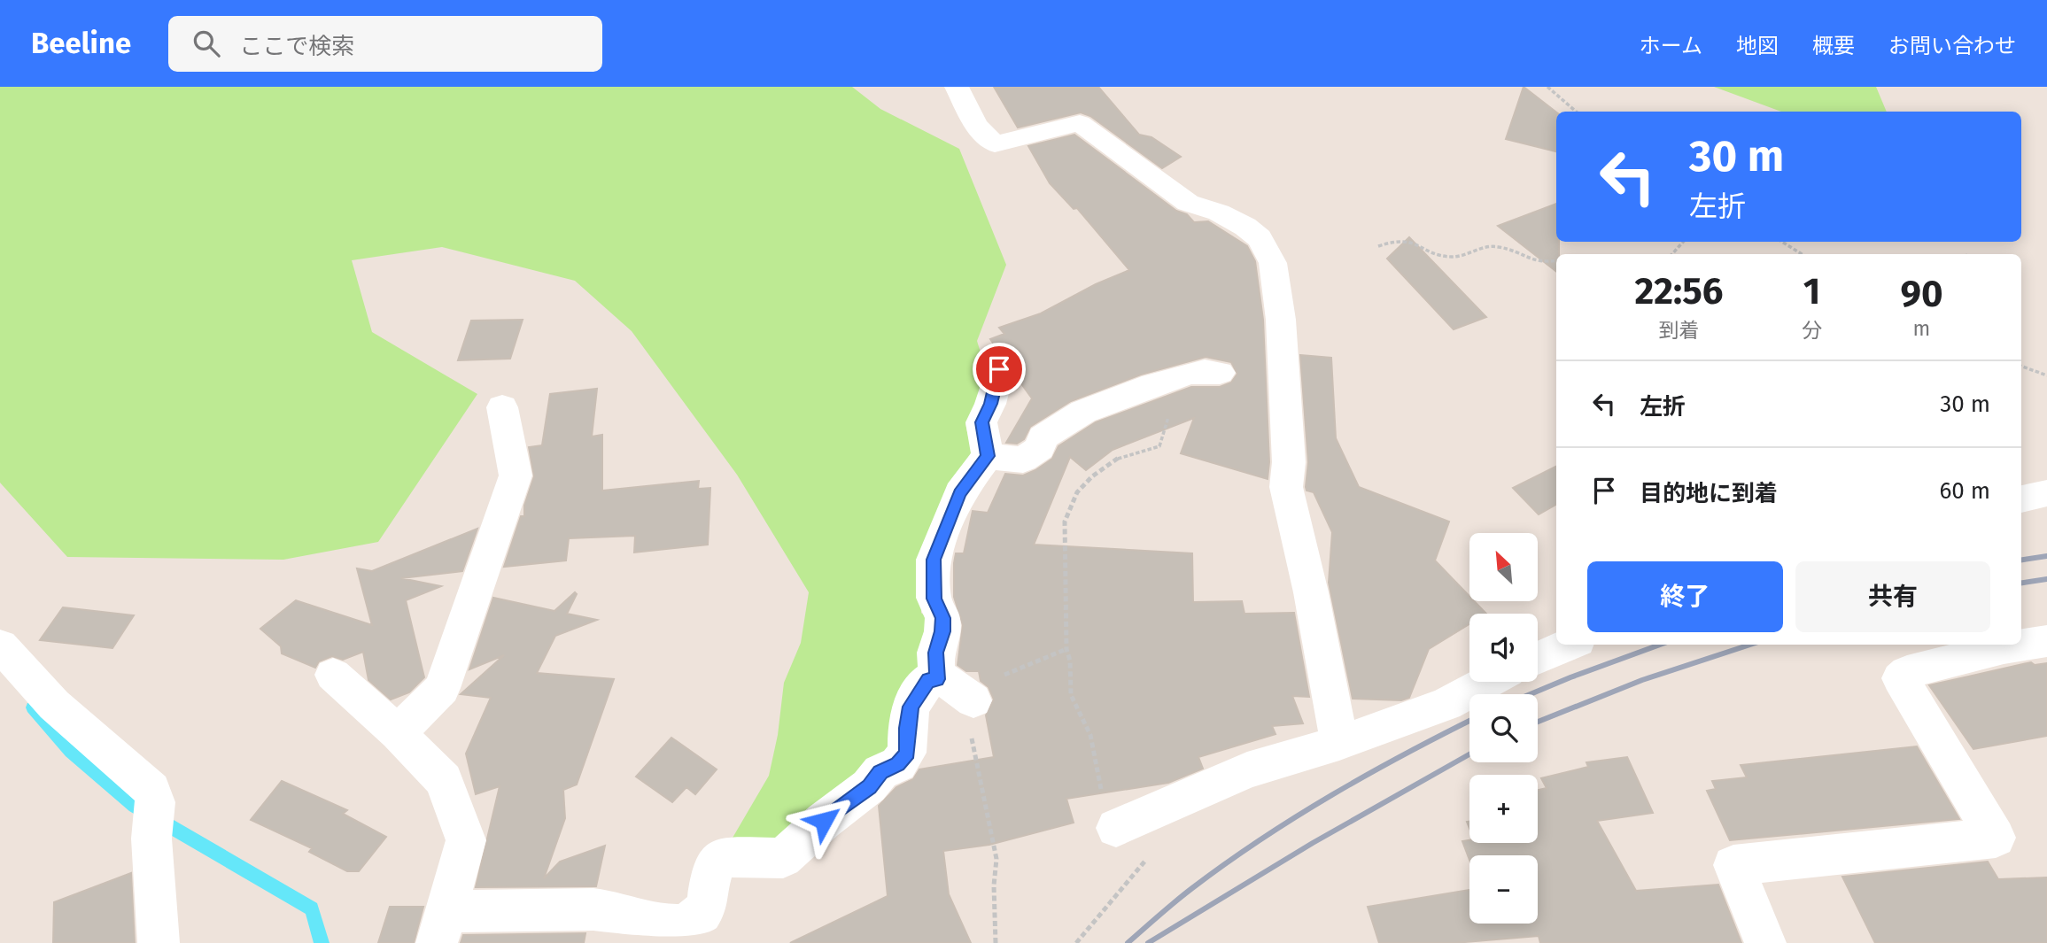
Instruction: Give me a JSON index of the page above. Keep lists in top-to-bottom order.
{
  "north": "top left",
  "page": {
    "header": "Beeline",
    "search": "ここで検索",
    "nav": [
      "ホーム",
      "地図",
      "概要",
      "お問い合わせ"
    ],
    "turn": ["30 m", "左折"],
    "eta": [
      "22:56",
      "到着",
      "1",
      "分",
      "90",
      "m"
    ],
    "list": [
      {
        "name": "左折",
        "value": "30 m"
      },
      {
        "name": "目的地に到着",
        "value": "60 m"
      }
    ],
    "map_buttons": ["+", "−"],
    "buttons": ["終了", "共有"]
  }
}
